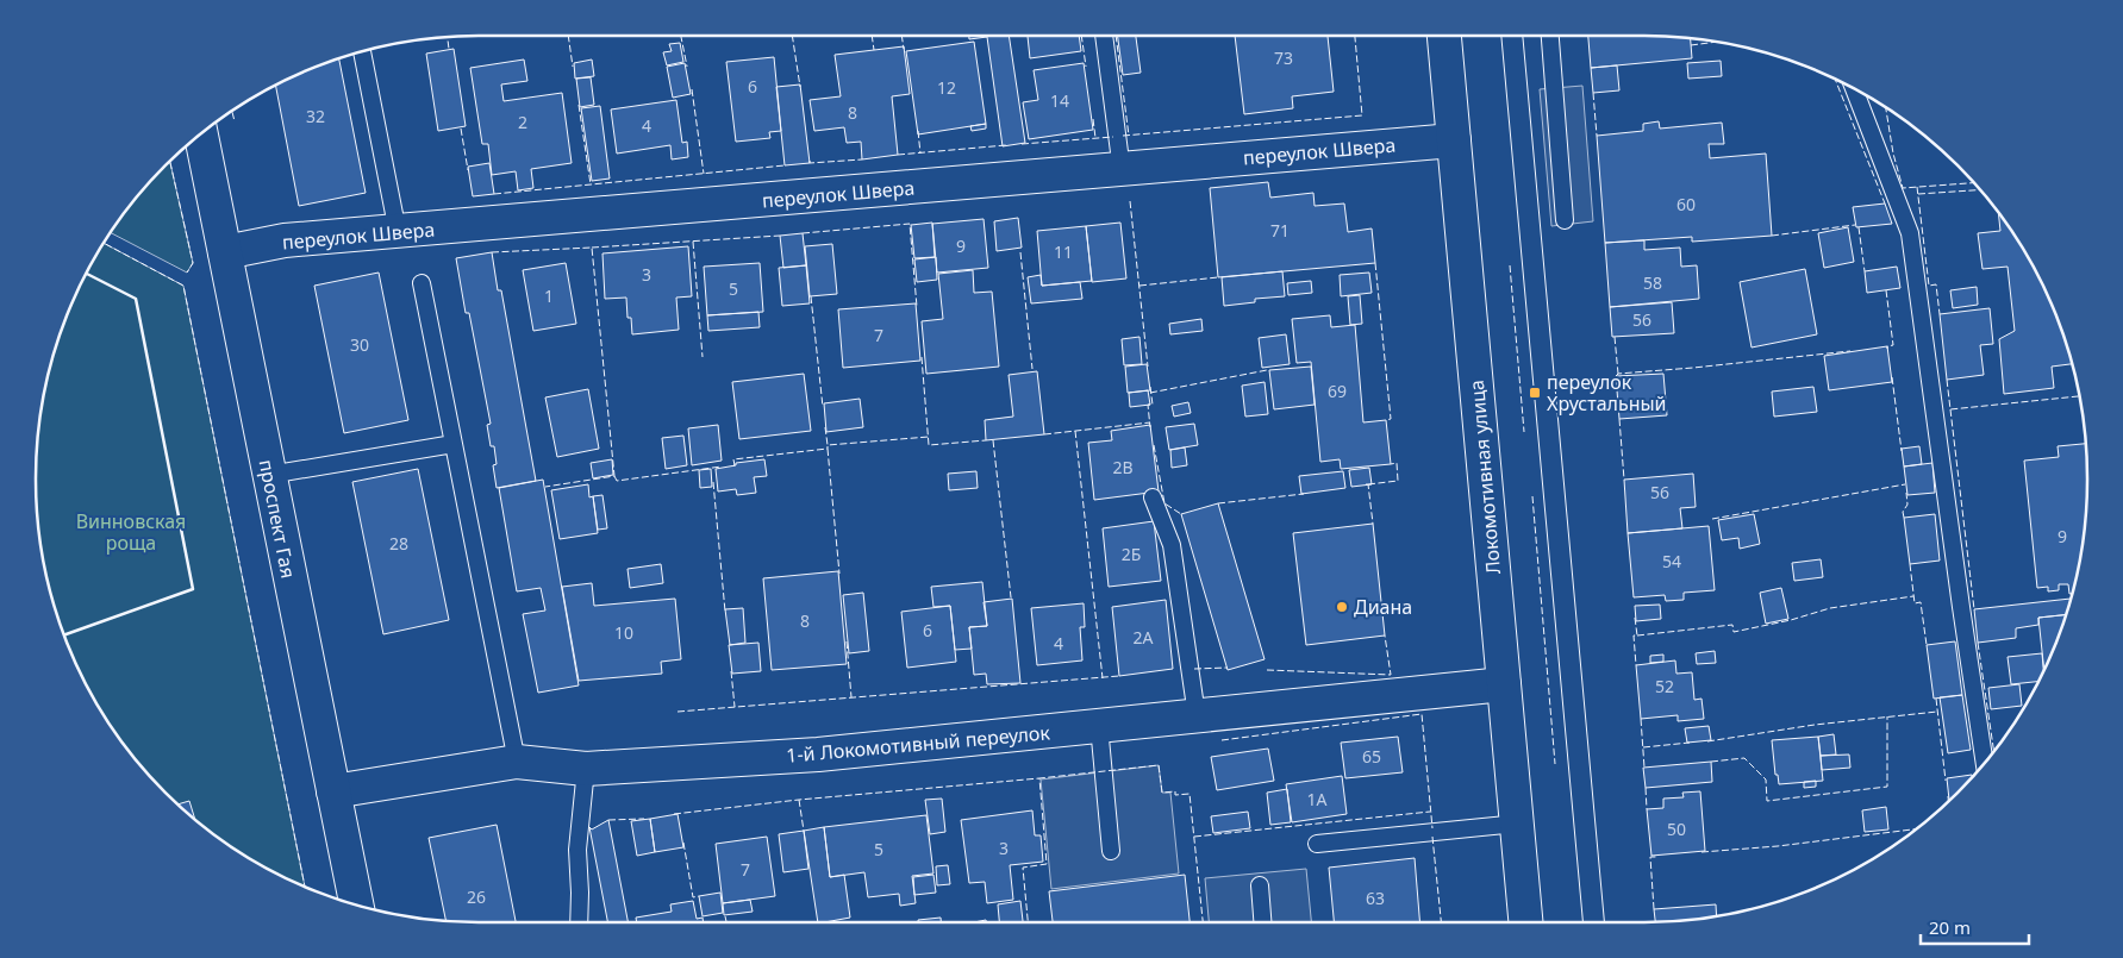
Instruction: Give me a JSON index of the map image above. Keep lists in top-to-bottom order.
{
  "streets": {
    "street": [
      "переулок Швера",
      "Локомотивная улица",
      "проспект Гая",
      "1-й Локомотивный переулок"
    ]
  },
  "crossings": [
    ["переулок Швера", "Локомотивная улица"],
    ["переулок Швера", "проспект Гая"],
    ["Локомотивная улица", "1-й Локомотивный переулок"],
    ["проспект Гая", "1-й Локомотивный переулок"]
  ],
  "parks": ["Винновская роща"],
  "places": {
    "transit": ["переулок Хрустальный"],
    "other": ["Диана"]
  },
  "house_numbers": [
    "73",
    "6",
    "12",
    "14",
    "8",
    "32",
    "2",
    "4",
    "60",
    "71",
    "9",
    "11",
    "3",
    "58",
    "5",
    "1",
    "56",
    "7",
    "30",
    "69",
    "2В",
    "56",
    "9",
    "28",
    "2Б",
    "54",
    "8",
    "6",
    "10",
    "2А",
    "4",
    "52",
    "65",
    "1А",
    "50",
    "3",
    "5",
    "7",
    "26",
    "63"
  ],
  "scale_bar": "20 m"
}
